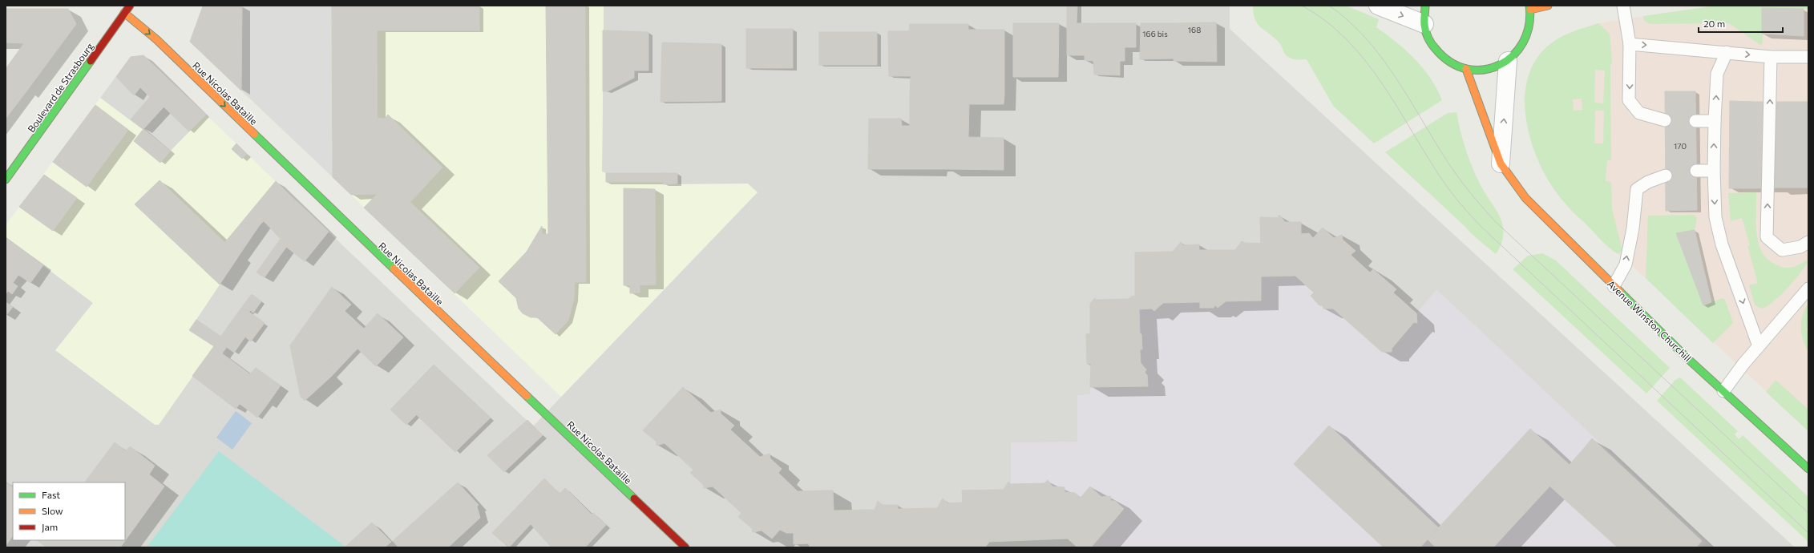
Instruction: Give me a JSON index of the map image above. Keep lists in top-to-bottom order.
{
  "streets": {
    "street": ["Boulevard de Strasbourg", "Rue Nicolas Bataille", "Avenue Winston Churchill"]
  },
  "crossings": [
    ["Boulevard de Strasbourg", "Rue Nicolas Bataille"]
  ],
  "one_way": ["Rue Nicolas Bataille"],
  "house_numbers": ["168", "166 bis", "170"],
  "legend": ["Fast", "Slow", "Jam"],
  "scale_bar": "20 m"
}
